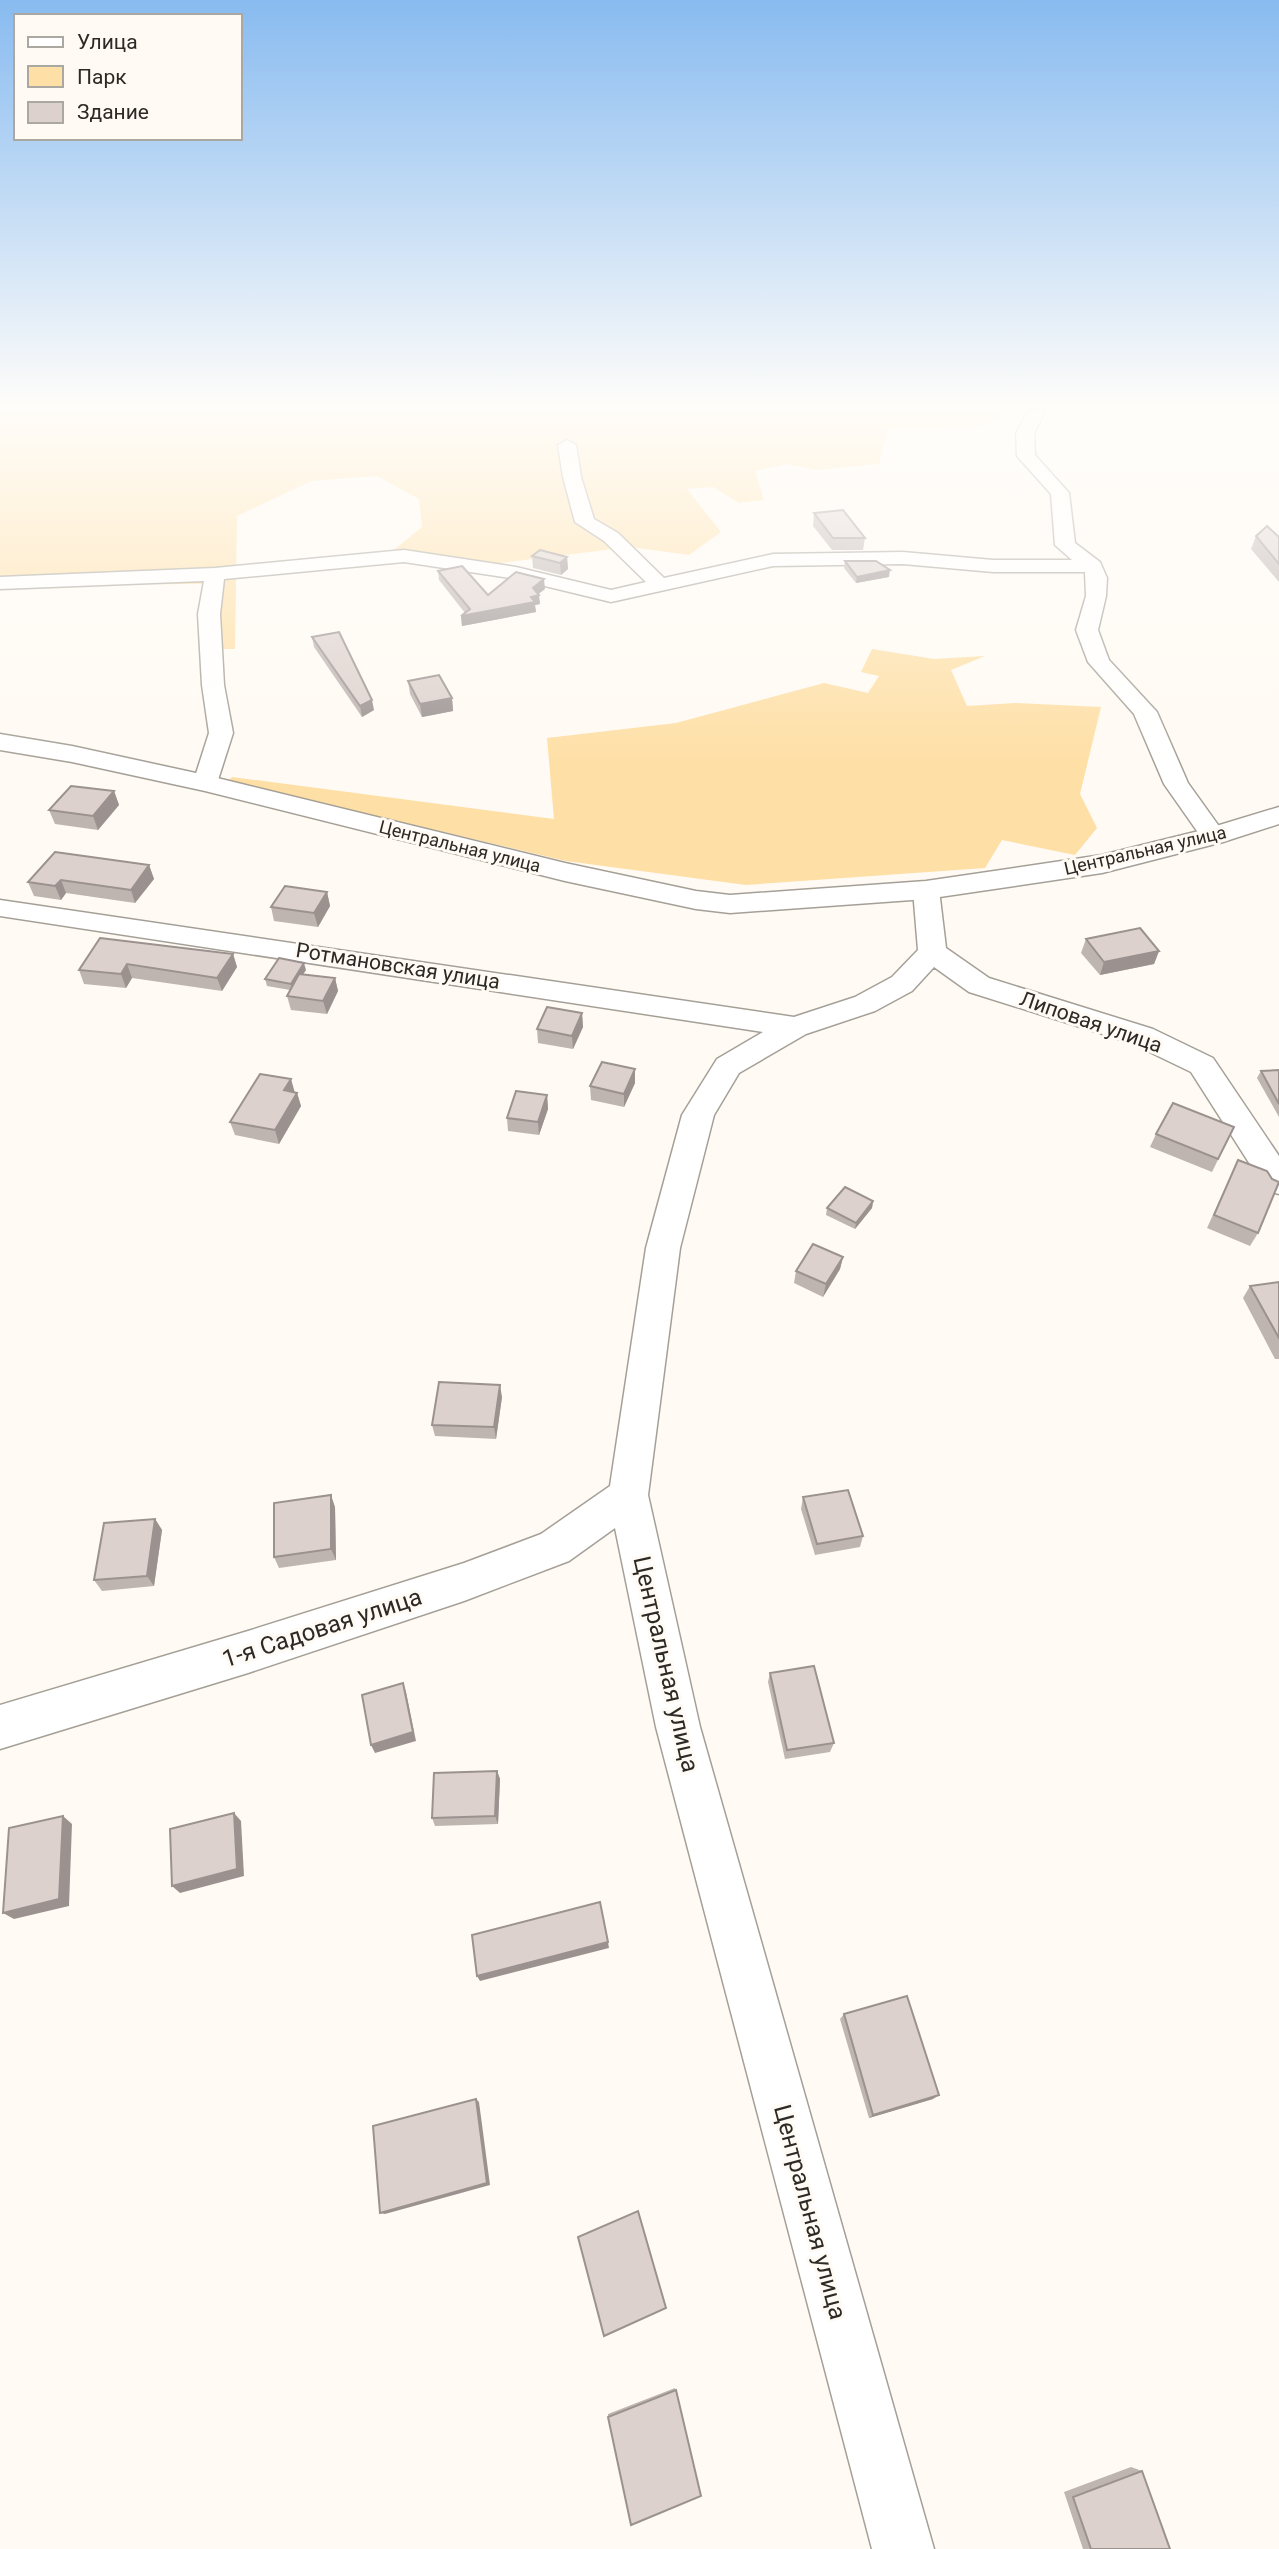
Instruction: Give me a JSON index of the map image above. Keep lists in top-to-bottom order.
{
  "streets": {
    "street": [
      "Центральная улица",
      "Ротмановская улица",
      "Липовая улица",
      "1-я Садовая улица"
    ]
  },
  "crossings": [
    ["Центральная улица", "Ротмановская улица"],
    ["Центральная улица", "Липовая улица"],
    ["Центральная улица", "1-я Садовая улица"]
  ],
  "legend": ["Улица", "Парк", "Здание"]
}
